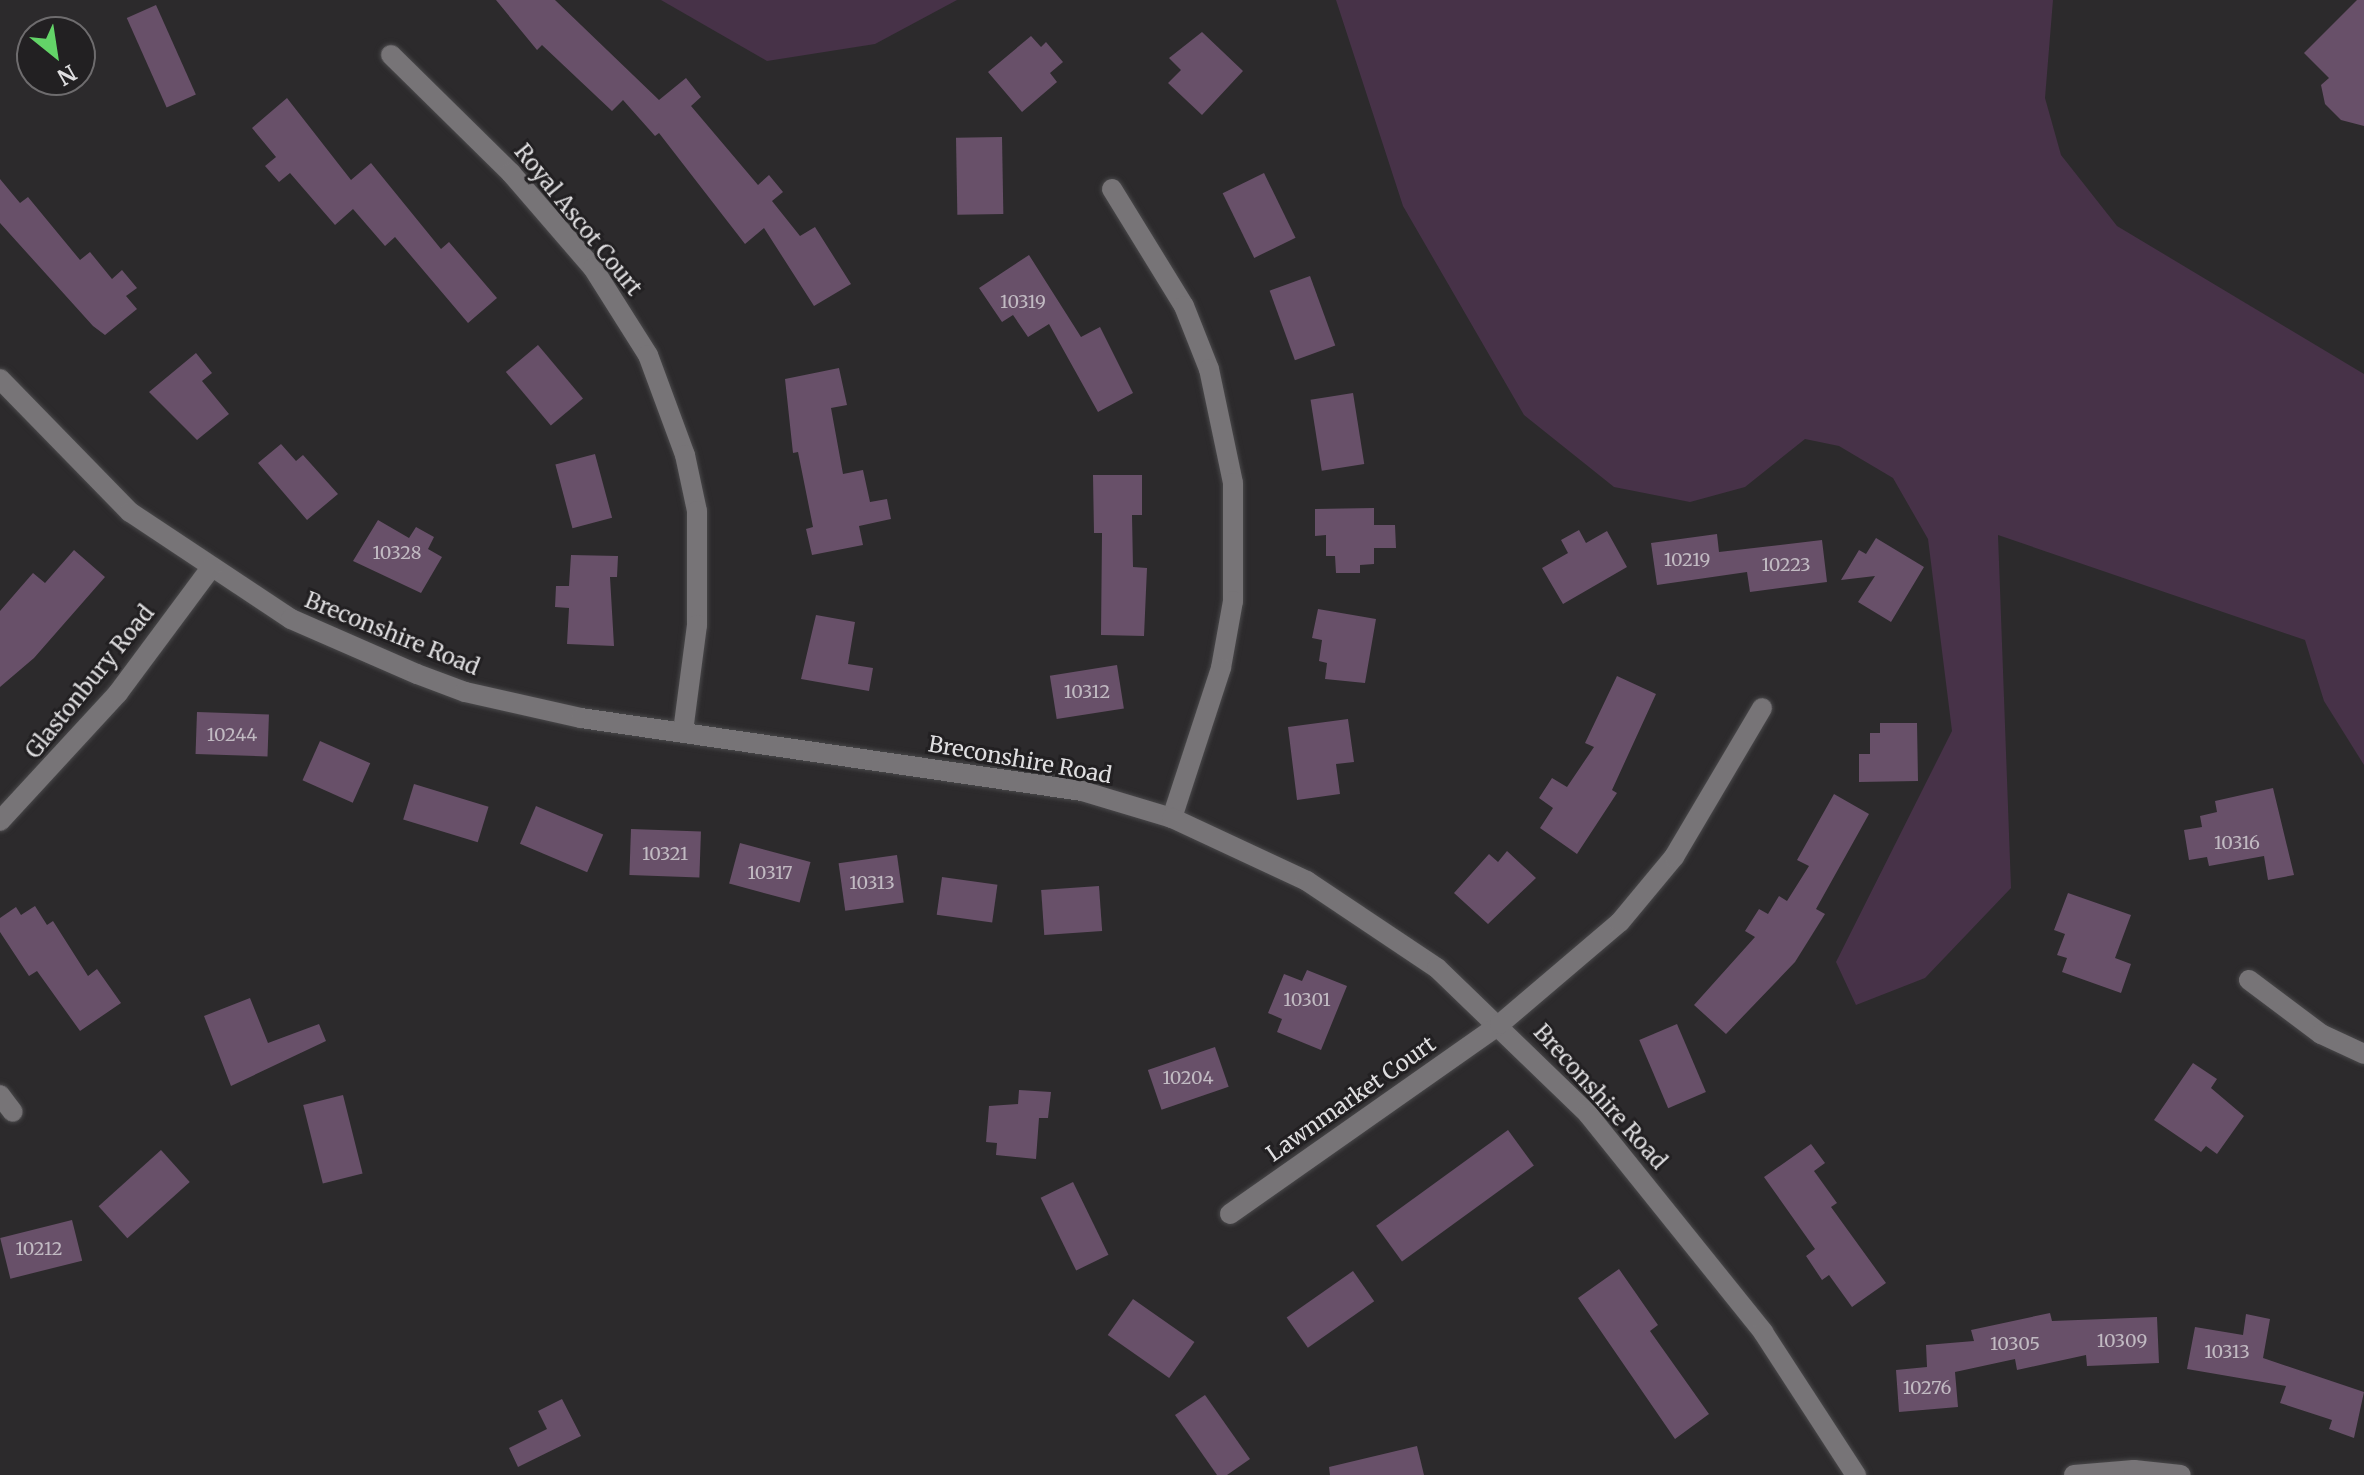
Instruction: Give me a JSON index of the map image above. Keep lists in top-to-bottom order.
{
  "streets": {
    "street": [
      "Royal Ascot Court",
      "Breconshire Road",
      "Glastonbury Road",
      "Lawnmarket Court"
    ]
  },
  "crossings": [
    ["Royal Ascot Court", "Breconshire Road"],
    ["Breconshire Road", "Glastonbury Road"],
    ["Breconshire Road", "Lawnmarket Court"]
  ],
  "house_numbers": [
    "10319",
    "10328",
    "10219",
    "10223",
    "10312",
    "10244",
    "10316",
    "10321",
    "10317",
    "10313",
    "10301",
    "10204",
    "10212",
    "10309",
    "10305",
    "10313",
    "10276"
  ],
  "north": "bottom right"
}
